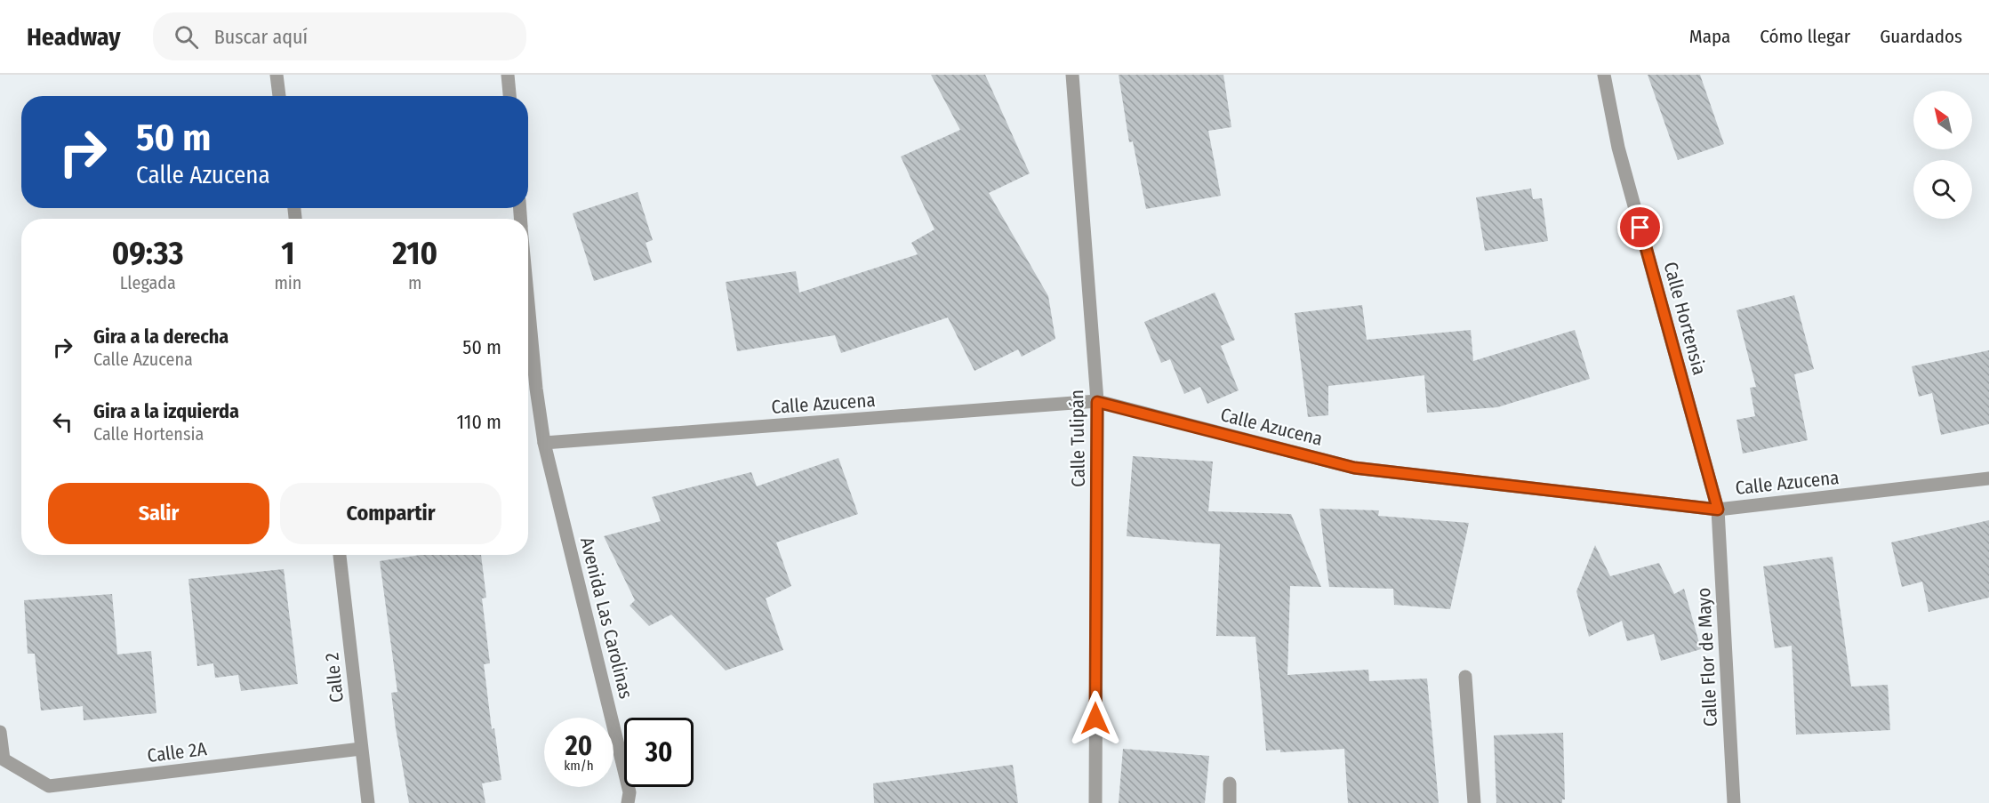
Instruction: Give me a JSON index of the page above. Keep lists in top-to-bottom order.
{
  "streets": {
    "street": [
      "Calle Hortensia",
      "Calle Azucena",
      "Calle Tulipán",
      "Avenida Las Carolinas",
      "Calle Flor de Mayo",
      "Calle 2",
      "Calle 2A"
    ]
  },
  "crossings": [
    ["Calle Hortensia", "Calle Azucena"],
    ["Calle Hortensia", "Calle Flor de Mayo"],
    ["Calle Azucena", "Calle Tulipán"],
    ["Calle Azucena", "Avenida Las Carolinas"],
    ["Calle Azucena", "Calle Flor de Mayo"],
    ["Calle 2", "Calle 2A"]
  ],
  "north": "top left",
  "page": {
    "header": "Headway",
    "search": "Buscar aquí",
    "nav": ["Mapa", "Cómo llegar", "Guardados"],
    "turn": ["50 m", "Calle Azucena"],
    "eta": [
      "09:33",
      "Llegada",
      "1",
      "min",
      "210",
      "m"
    ],
    "list": [
      {
        "name": "Gira a la derecha",
        "note": "Calle Azucena",
        "value": "50 m"
      },
      {
        "name": "Gira a la izquierda",
        "note": "Calle Hortensia",
        "value": "110 m"
      }
    ],
    "buttons": ["Salir", "Compartir"],
    "speed": "20 km/h",
    "limit": "30"
  }
}
